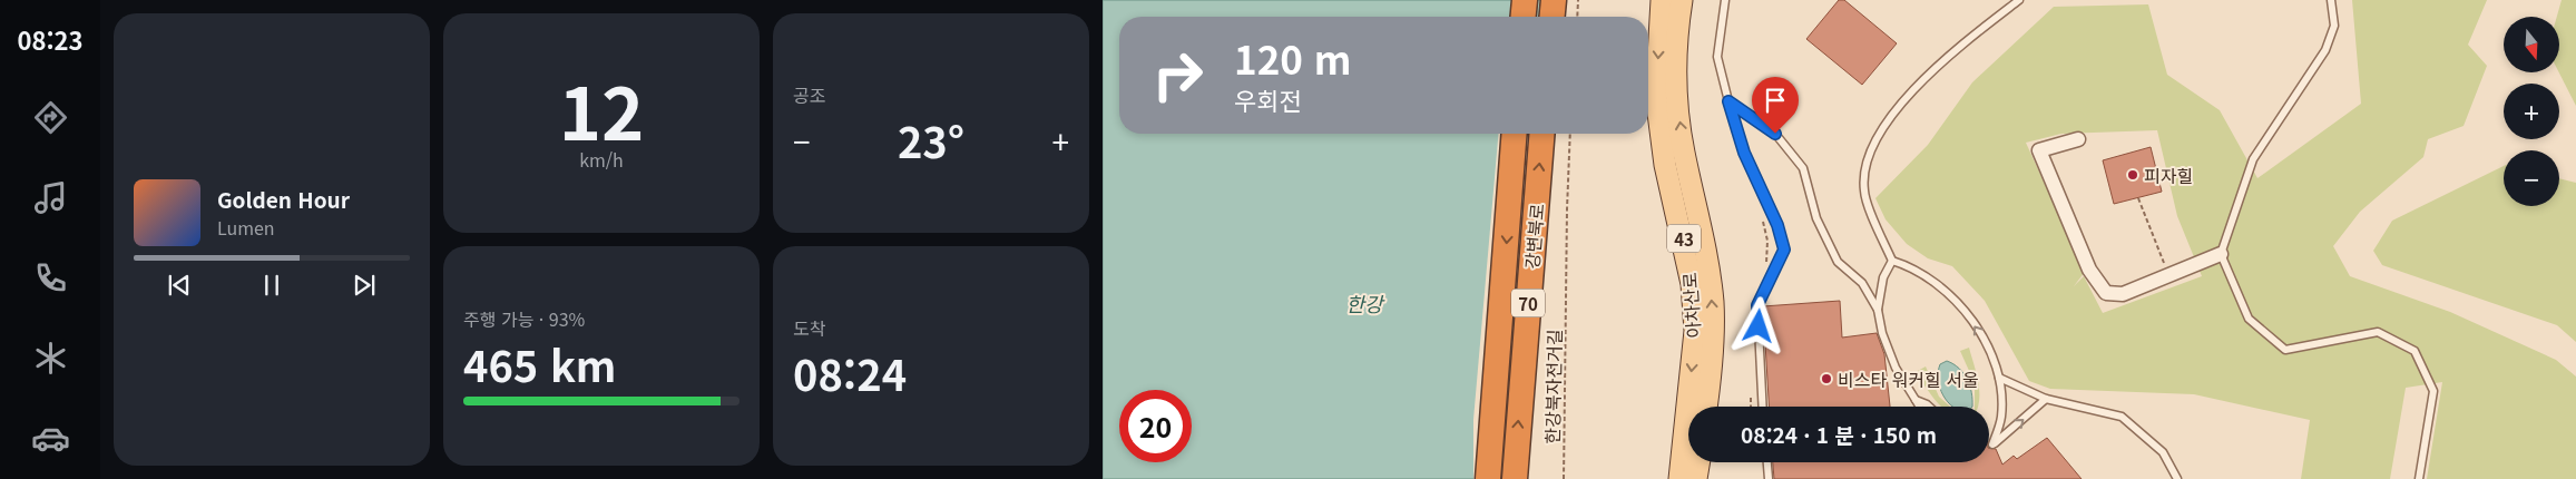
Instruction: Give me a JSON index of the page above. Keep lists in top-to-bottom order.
{
  "streets": {
    "highway": ["강변북로", "70"],
    "main road": ["43", "아차산로"],
    "path": ["한강북자전거길"]
  },
  "water": ["한강"],
  "places": ["피자힐", "비스타 워커힐 서울"],
  "north": "bottom",
  "page": {
    "tabs": "08:23",
    "tile": [
      ["12", "km/h"],
      "공조",
      ["주행 가능 · 93%", "465 km"],
      ["도착", "08:24"]
    ],
    "map_buttons": ["+", "−"],
    "turn": ["120 m", "우회전"],
    "heat": ["−", "23°", "+"],
    "song": ["Golden Hour", "Lumen"],
    "limit": "20",
    "trip": "08:24 · 1 분 · 150 m"
  }
}
